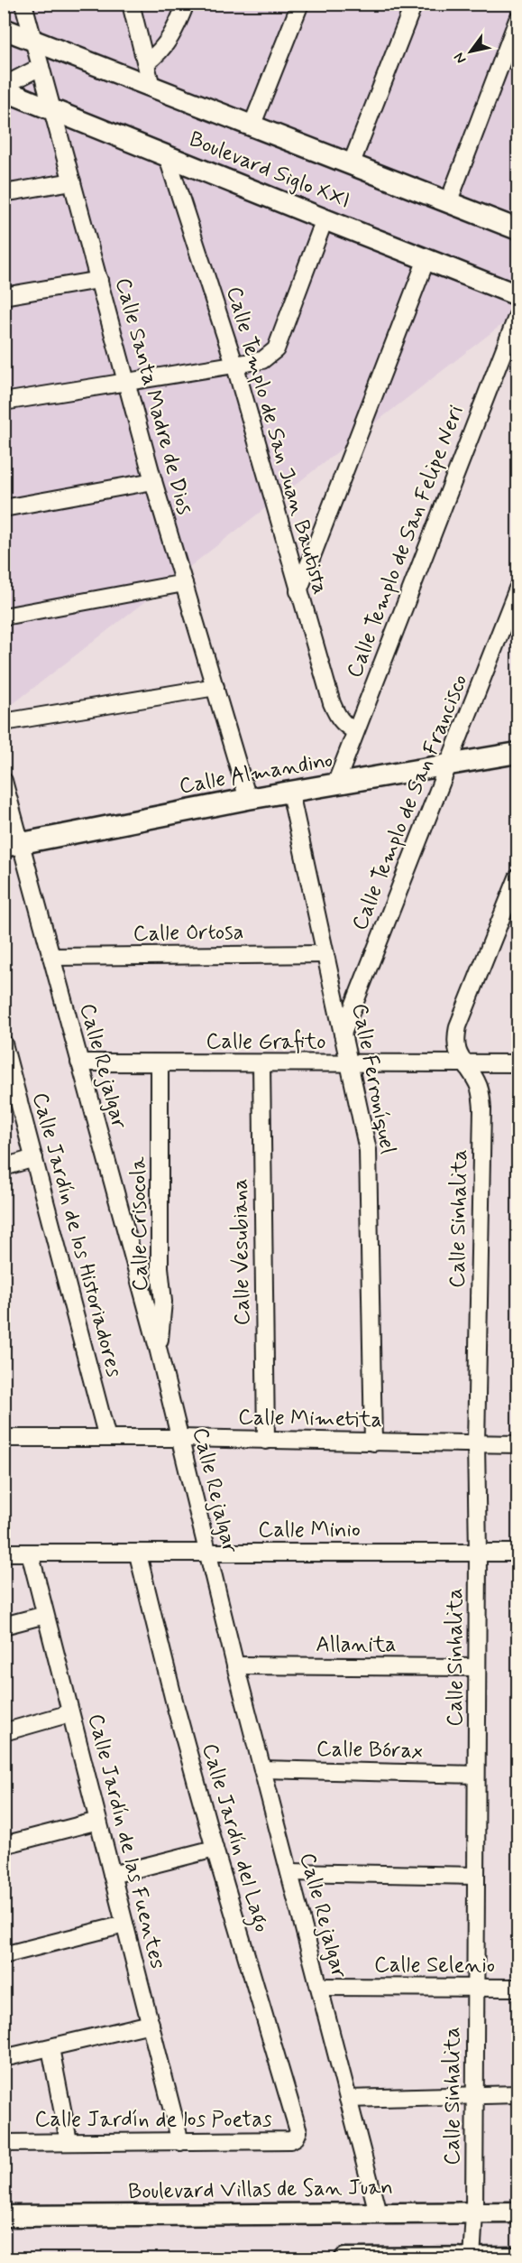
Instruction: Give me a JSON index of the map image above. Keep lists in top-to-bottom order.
{
  "streets": {
    "street": [
      "Boulevard Siglo XXI",
      "Calle Santa Madre de Dios",
      "Calle Templo de San Juan Bautista",
      "Calle Templo de San Felipe Neri",
      "Calle Almandino",
      "Calle Templo de San Francisco",
      "Calle Ortosa",
      "Calle Grafito",
      "Calle Rejalgar",
      "Calle Ferroníquel",
      "Calle Sinhalita",
      "Calle Crisocola",
      "Calle Jardín de los Historiadores",
      "Calle Vesubiana",
      "Calle Mimetita",
      "Calle Minio",
      "Allanita",
      "Calle Bórax",
      "Calle Jardín del Lago",
      "Calle Jardín de las Fuentes",
      "Calle Selenio",
      "Calle Jardín de los Poetas",
      "Boulevard Villas de San Juan"
    ]
  },
  "crossings": [
    ["Boulevard Siglo XXI", "Calle Santa Madre de Dios"],
    ["Boulevard Siglo XXI", "Calle Templo de San Juan Bautista"],
    ["Calle Santa Madre de Dios", "Calle Almandino"],
    ["Calle Templo de San Juan Bautista", "Calle Templo de San Felipe Neri"],
    ["Calle Templo de San Felipe Neri", "Calle Almandino"],
    ["Calle Almandino", "Calle Templo de San Francisco"],
    ["Calle Almandino", "Calle Rejalgar"],
    ["Calle Almandino", "Calle Ferroníquel"],
    ["Calle Templo de San Francisco", "Calle Ferroníquel"],
    ["Calle Ortosa", "Calle Rejalgar"],
    ["Calle Ortosa", "Calle Ferroníquel"],
    ["Calle Grafito", "Calle Rejalgar"],
    ["Calle Grafito", "Calle Ferroníquel"],
    ["Calle Grafito", "Calle Sinhalita"],
    ["Calle Grafito", "Calle Crisocola"],
    ["Calle Grafito", "Calle Vesubiana"],
    ["Calle Rejalgar", "Calle Crisocola"],
    ["Calle Rejalgar", "Calle Mimetita"],
    ["Calle Rejalgar", "Calle Minio"],
    ["Calle Rejalgar", "Allanita"],
    ["Calle Rejalgar", "Calle Bórax"],
    ["Calle Rejalgar", "Calle Selenio"],
    ["Calle Rejalgar", "Boulevard Villas de San Juan"],
    ["Calle Ferroníquel", "Calle Mimetita"],
    ["Calle Sinhalita", "Calle Mimetita"],
    ["Calle Sinhalita", "Calle Minio"],
    ["Calle Sinhalita", "Allanita"],
    ["Calle Sinhalita", "Calle Bórax"],
    ["Calle Sinhalita", "Calle Selenio"],
    ["Calle Sinhalita", "Boulevard Villas de San Juan"],
    ["Calle Jardín de los Historiadores", "Calle Mimetita"],
    ["Calle Vesubiana", "Calle Mimetita"],
    ["Calle Minio", "Calle Jardín del Lago"],
    ["Calle Minio", "Calle Jardín de las Fuentes"],
    ["Calle Jardín del Lago", "Calle Jardín de los Poetas"],
    ["Calle Jardín de las Fuentes", "Calle Jardín de los Poetas"]
  ],
  "north": "bottom left"
}
